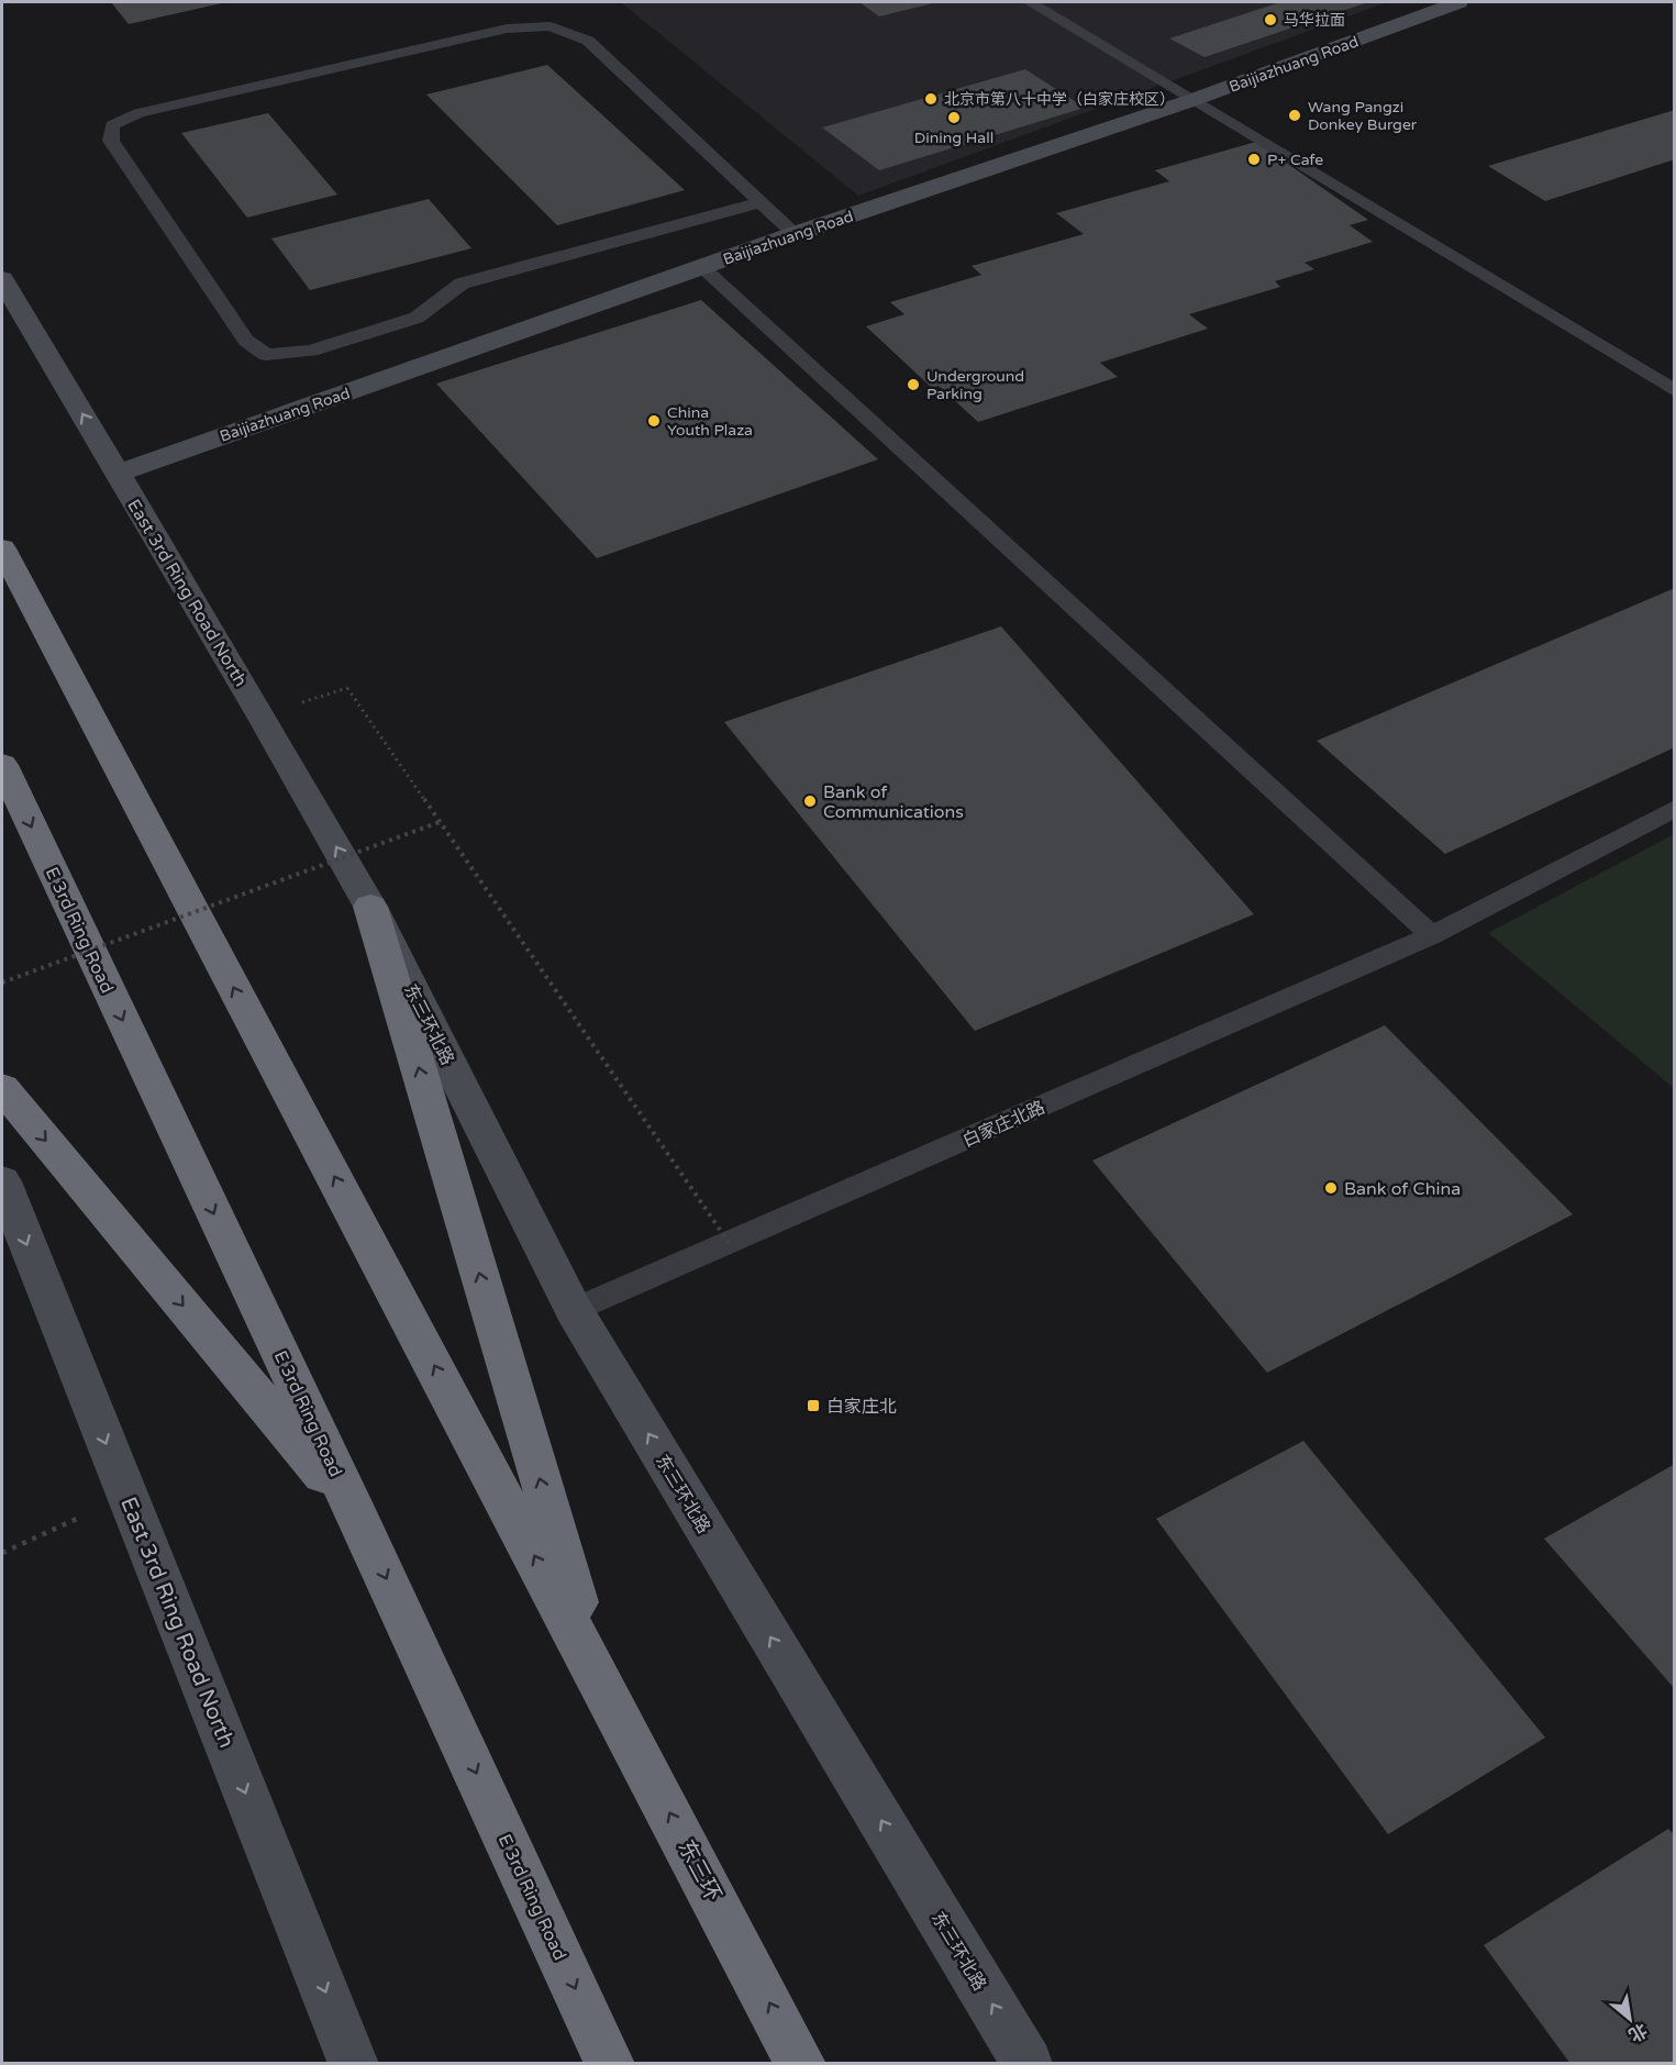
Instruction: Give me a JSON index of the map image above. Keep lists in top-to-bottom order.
{
  "streets": {
    "highway": ["E 3rd Ring Road", "东三环"],
    "street": ["Baijiazhuang Road", "East 3rd Ring Road North", "东三环北路"],
    "lane": ["白家庄北路"]
  },
  "crossings": [
    ["Baijiazhuang Road", "East 3rd Ring Road North"],
    ["East 3rd Ring Road North", "东三环北路"],
    ["东三环北路", "白家庄北路"]
  ],
  "one_way": ["东三环北路", "东三环"],
  "places": {
    "other": [
      "马华拉面",
      "北京市第八十中学（白家庄校区）",
      "Wang Pangzi Donkey Burger",
      "Dining Hall",
      "P+ Cafe",
      "Underground Parking",
      "China Youth Plaza",
      "Bank of Communications",
      "Bank of China"
    ],
    "transit": ["白家庄北"]
  },
  "north": "bottom right"
}
